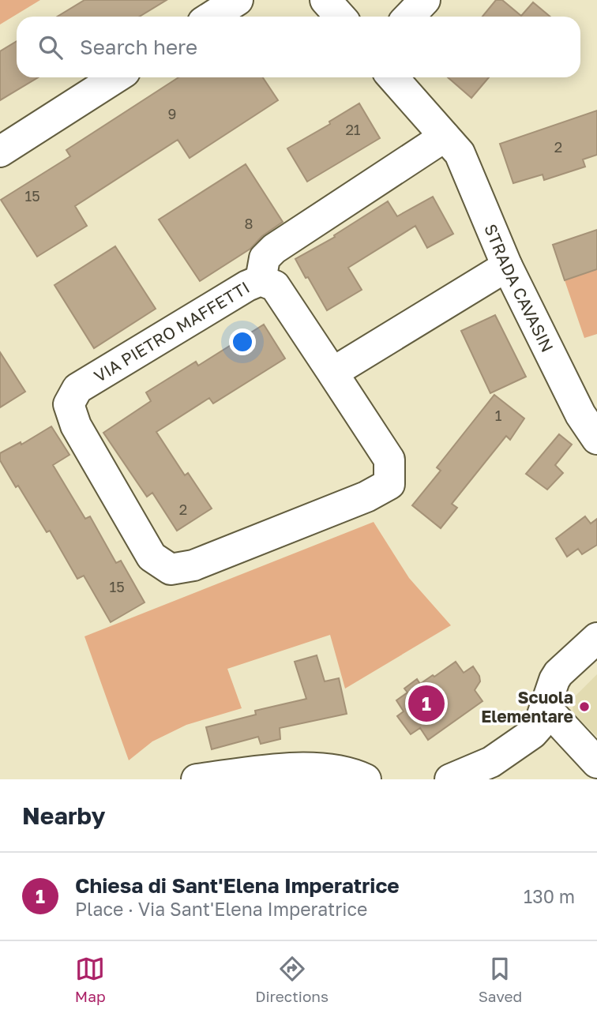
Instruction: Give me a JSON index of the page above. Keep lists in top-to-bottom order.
{
  "streets": {
    "street": ["STRADA CAVASIN", "VIA PIETRO MAFFETTI"]
  },
  "places": ["Scuola Elementare"],
  "house_numbers": [
    "9",
    "21",
    "2",
    "15",
    "8",
    "1",
    "2",
    "15"
  ],
  "page": {
    "search": "Search here",
    "pins": "1",
    "heading": "Nearby",
    "list": [
      {
        "mark": "1",
        "name": "Chiesa di Sant'Elena Imperatrice",
        "note": "Place · Via Sant'Elena Imperatrice",
        "value": "130 m"
      }
    ],
    "nav": ["Map", "Directions", "Saved"]
  }
}
